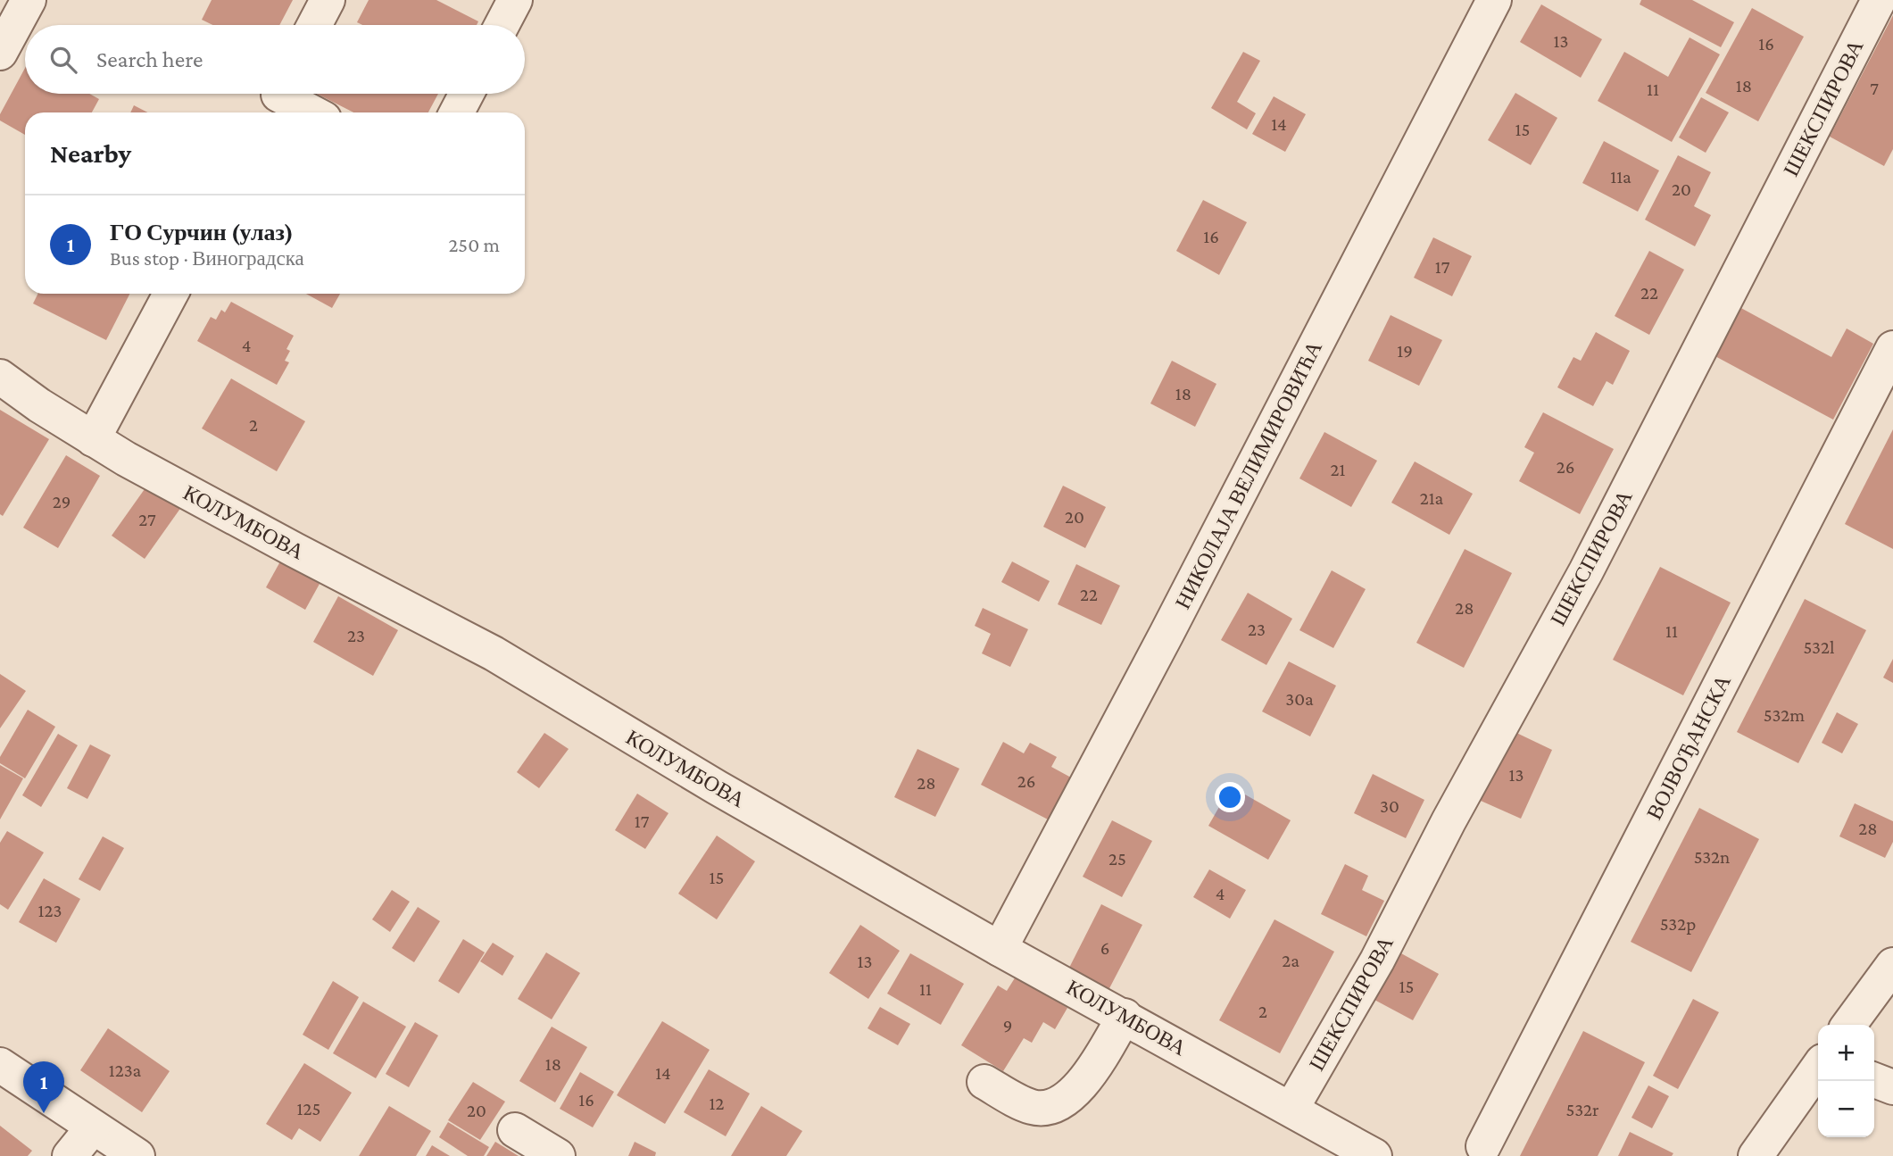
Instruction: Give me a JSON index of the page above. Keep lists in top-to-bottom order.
{
  "streets": {
    "street": [
      "ШЕКСПИРОВА",
      "НИКОЛАЈА ВЕЛИМИРОВИЋА",
      "КОЛУМБОВА",
      "ВОЈВОЂАНСКА"
    ]
  },
  "crossings": [
    ["ШЕКСПИРОВА", "КОЛУМБОВА"],
    ["НИКОЛАЈА ВЕЛИМИРОВИЋА", "КОЛУМБОВА"]
  ],
  "house_numbers": [
    "13",
    "16",
    "18",
    "7",
    "11",
    "14",
    "15",
    "11a",
    "20",
    "16",
    "17",
    "22",
    "4",
    "19",
    "18",
    "2",
    "26",
    "21",
    "21a",
    "29",
    "20",
    "27",
    "22",
    "28",
    "23",
    "11",
    "23",
    "532l",
    "30a",
    "532m",
    "13",
    "26",
    "28",
    "30",
    "17",
    "28",
    "532n",
    "25",
    "15",
    "4",
    "123",
    "532p",
    "6",
    "2a",
    "13",
    "15",
    "11",
    "2",
    "9",
    "18",
    "123a",
    "14",
    "16",
    "12",
    "125",
    "532r",
    "20"
  ],
  "page": {
    "search": "Search here",
    "heading": "Nearby",
    "list": [
      {
        "mark": "1",
        "name": "ГО Сурчин (улаз)",
        "note": "Bus stop · Виноградска",
        "value": "250 m"
      }
    ],
    "map_buttons": ["+", "−"],
    "pins": "1"
  }
}
